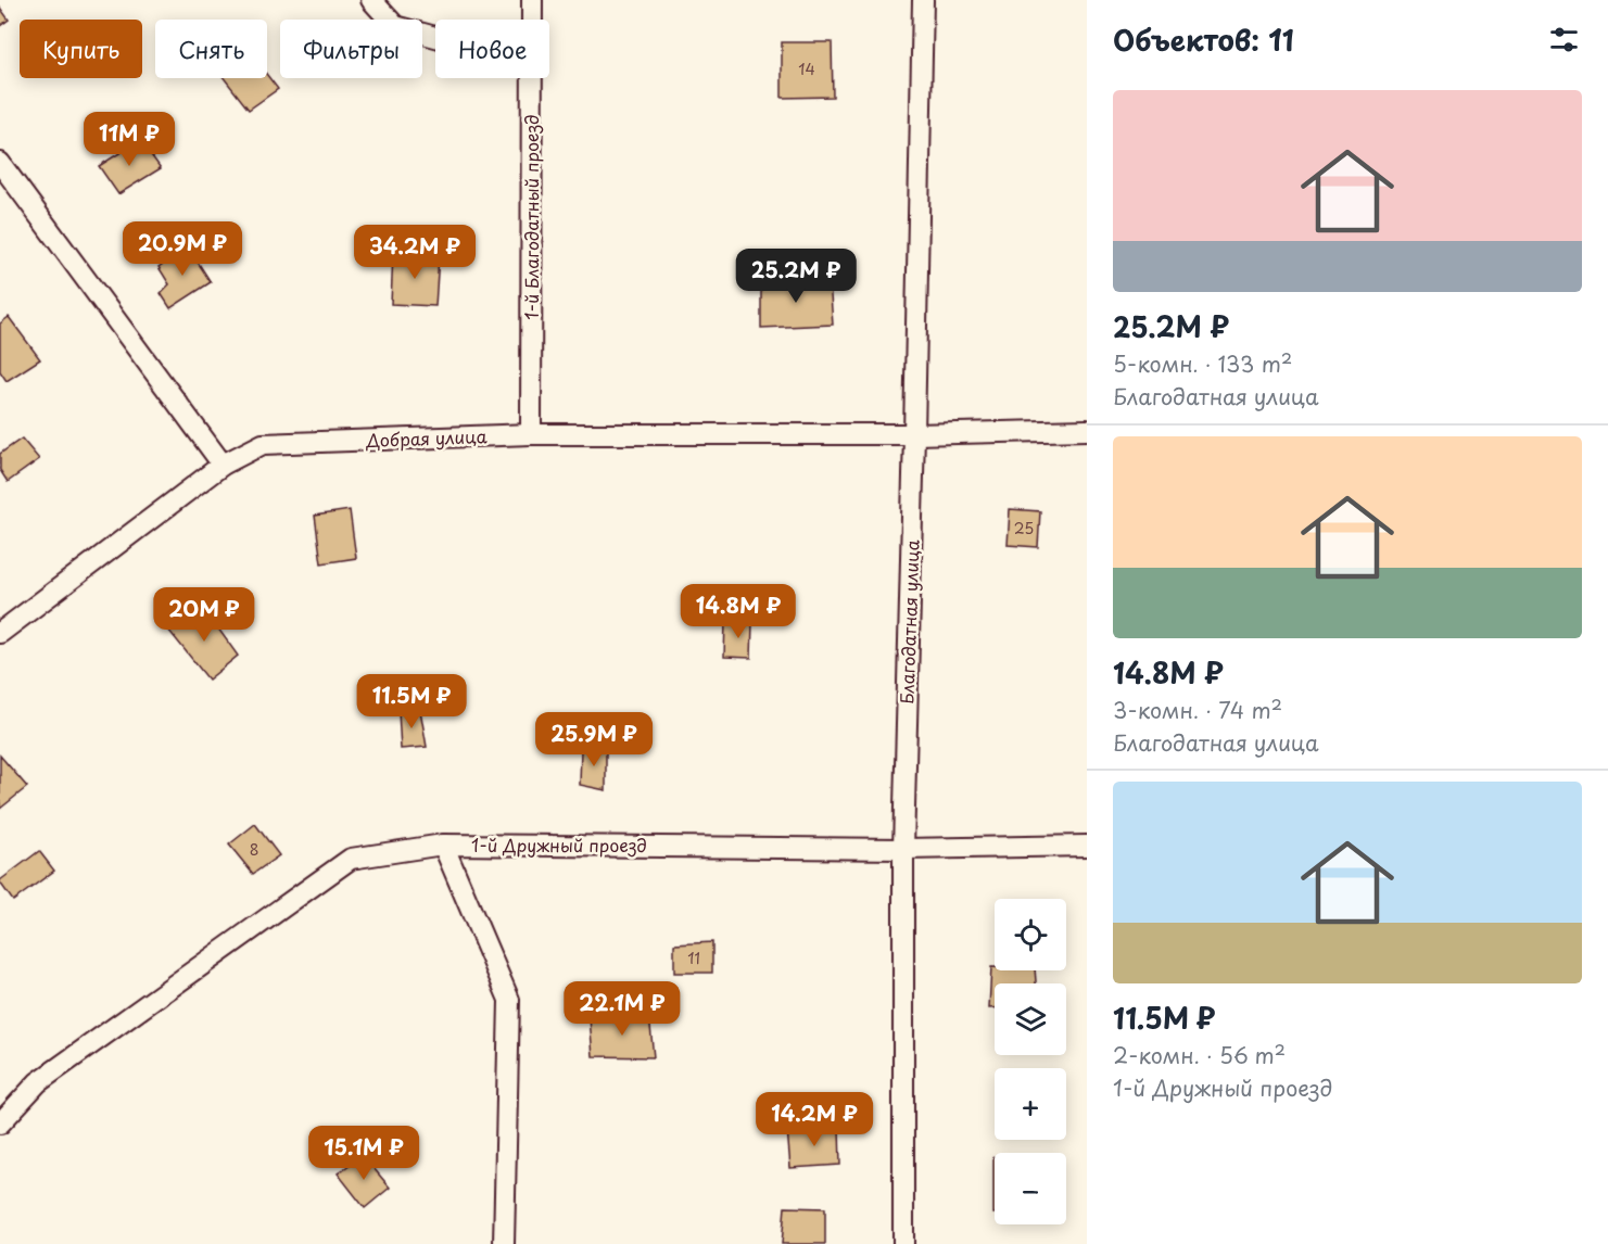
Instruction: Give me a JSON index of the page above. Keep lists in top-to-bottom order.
{
  "streets": {
    "street": [
      "1-й Благодатный проезд",
      "Добрая улица",
      "Благодатная улица",
      "1-й Дружный проезд"
    ]
  },
  "crossings": [
    ["1-й Благодатный проезд", "Добрая улица"],
    ["Добрая улица", "Благодатная улица"],
    ["Благодатная улица", "1-й Дружный проезд"]
  ],
  "house_numbers": [
    "14",
    "25",
    "8",
    "11"
  ],
  "page": {
    "heading": "Объектов: 11",
    "chip": [
      "Купить",
      "Снять",
      "Фильтры",
      "Новое"
    ],
    "list": [
      {
        "name": "25.2M ₽",
        "note": "5-комн. · 133 m² · Благодатная улица"
      },
      {
        "name": "14.8M ₽",
        "note": "3-комн. · 74 m² · Благодатная улица"
      },
      {
        "name": "11.5M ₽",
        "note": "2-комн. · 56 m² · 1-й Дружный проезд"
      }
    ],
    "price": [
      "11M ₽",
      "20.9M ₽",
      "34.2M ₽",
      "25.2M ₽",
      "14.8M ₽",
      "20M ₽",
      "11.5M ₽",
      "25.9M ₽",
      "22.1M ₽",
      "14.2M ₽",
      "15.1M ₽"
    ],
    "map_buttons": ["+", "−"]
  }
}
